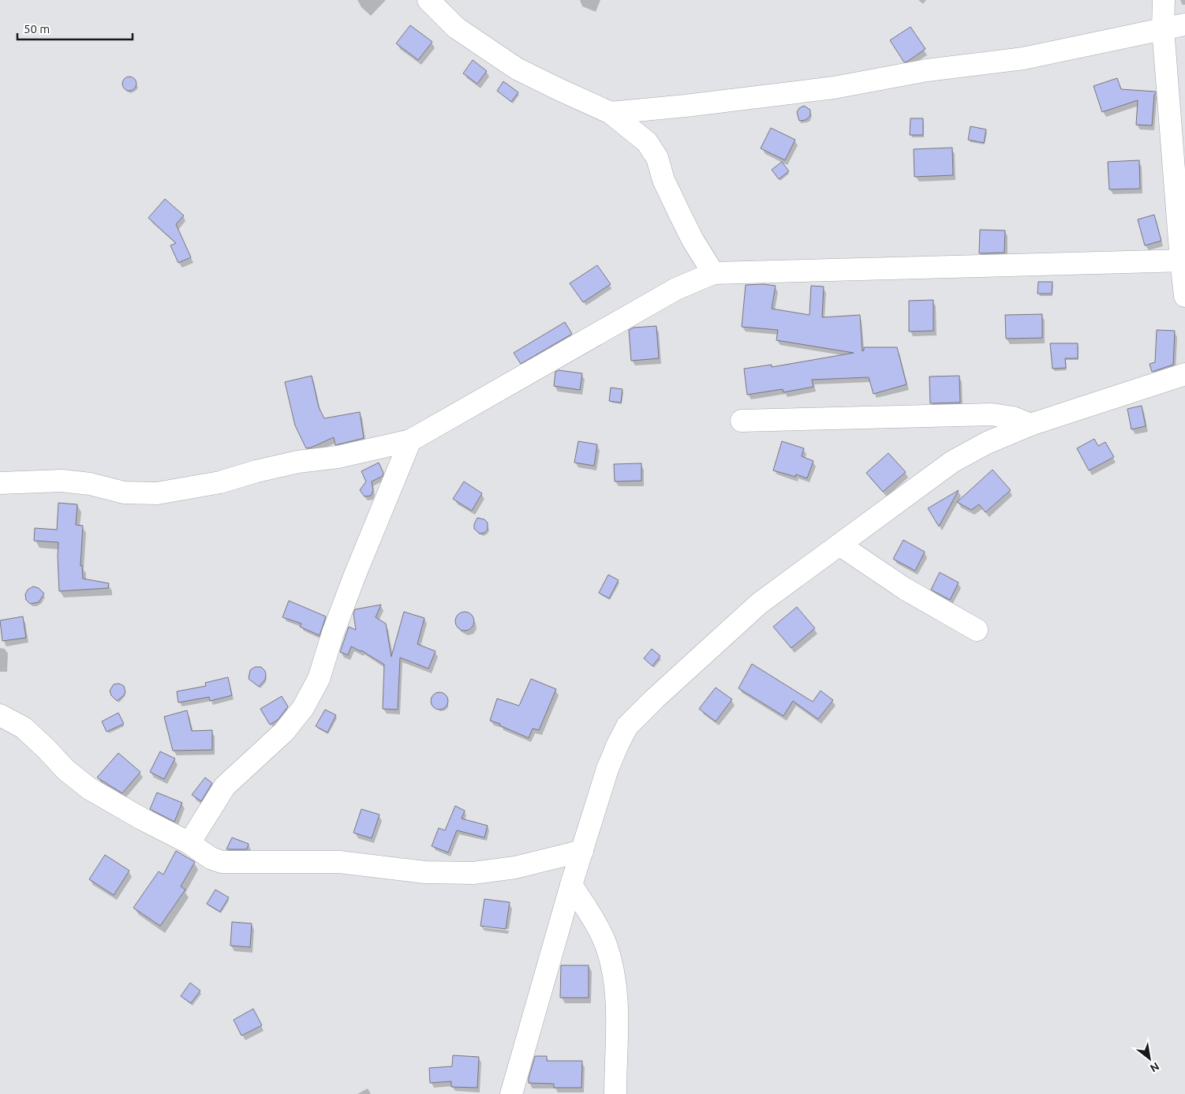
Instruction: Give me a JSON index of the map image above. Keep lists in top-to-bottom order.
{
  "scale_bar": "50 m",
  "north": "bottom right"
}
